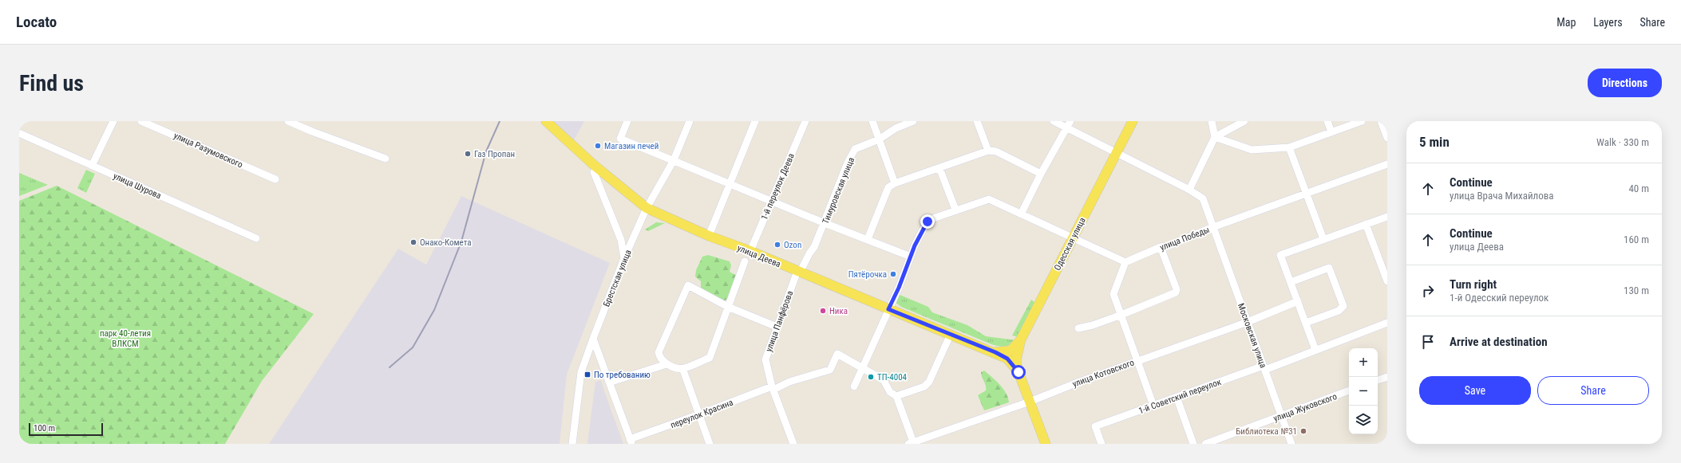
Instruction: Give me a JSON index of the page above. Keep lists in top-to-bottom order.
{
  "streets": {
    "main road": ["Одесская улица", "улица Деева"],
    "street": [
      "улица Разумовского",
      "улица Шурова",
      "1-й переулок Деева",
      "Тимуровская улица",
      "улица Победы",
      "Брестская улица",
      "улица Панфёрова",
      "Московская улица",
      "улица Котовского",
      "1-й Советский переулок",
      "улица Жуковского",
      "переулок Красина"
    ]
  },
  "crossings": [
    ["1-й переулок Деева", "улица Деева"],
    ["Тимуровская улица", "улица Деева"],
    ["Тимуровская улица", "улица Панфёрова"],
    ["улица Победы", "Московская улица"],
    ["Одесская улица", "улица Деева"],
    ["улица Деева", "Брестская улица"],
    ["улица Деева", "улица Панфёрова"],
    ["улица Панфёрова", "переулок Красина"],
    ["Московская улица", "улица Котовского"],
    ["Московская улица", "1-й Советский переулок"],
    ["Московская улица", "улица Жуковского"]
  ],
  "parks": ["парк 40-летия ВЛКСМ"],
  "places": {
    "other": [
      "Магазин печей",
      "Газ Пропан",
      "Онако-Комета",
      "Ozon",
      "Пятёрочка",
      "Ника",
      "ТП-4004",
      "Библиотека №31"
    ],
    "transit": ["По требованию"]
  },
  "scale_bar": "100 m",
  "page": {
    "header": "Locato",
    "nav": ["Map", "Layers", "Share"],
    "buttons": [
      "Directions",
      ["Save", "Share"]
    ],
    "title": "Find us",
    "heading": ["5 min", "Walk · 330 m"],
    "list": [
      ["Continue", "улица Врача Михайлова", "40 m"],
      ["Continue", "улица Деева", "160 m"],
      ["Turn right", "1-й Одесский переулок", "130 m"],
      "Arrive at destination"
    ],
    "map_buttons": ["+", "−"],
    "scale": "100 m"
  }
}
